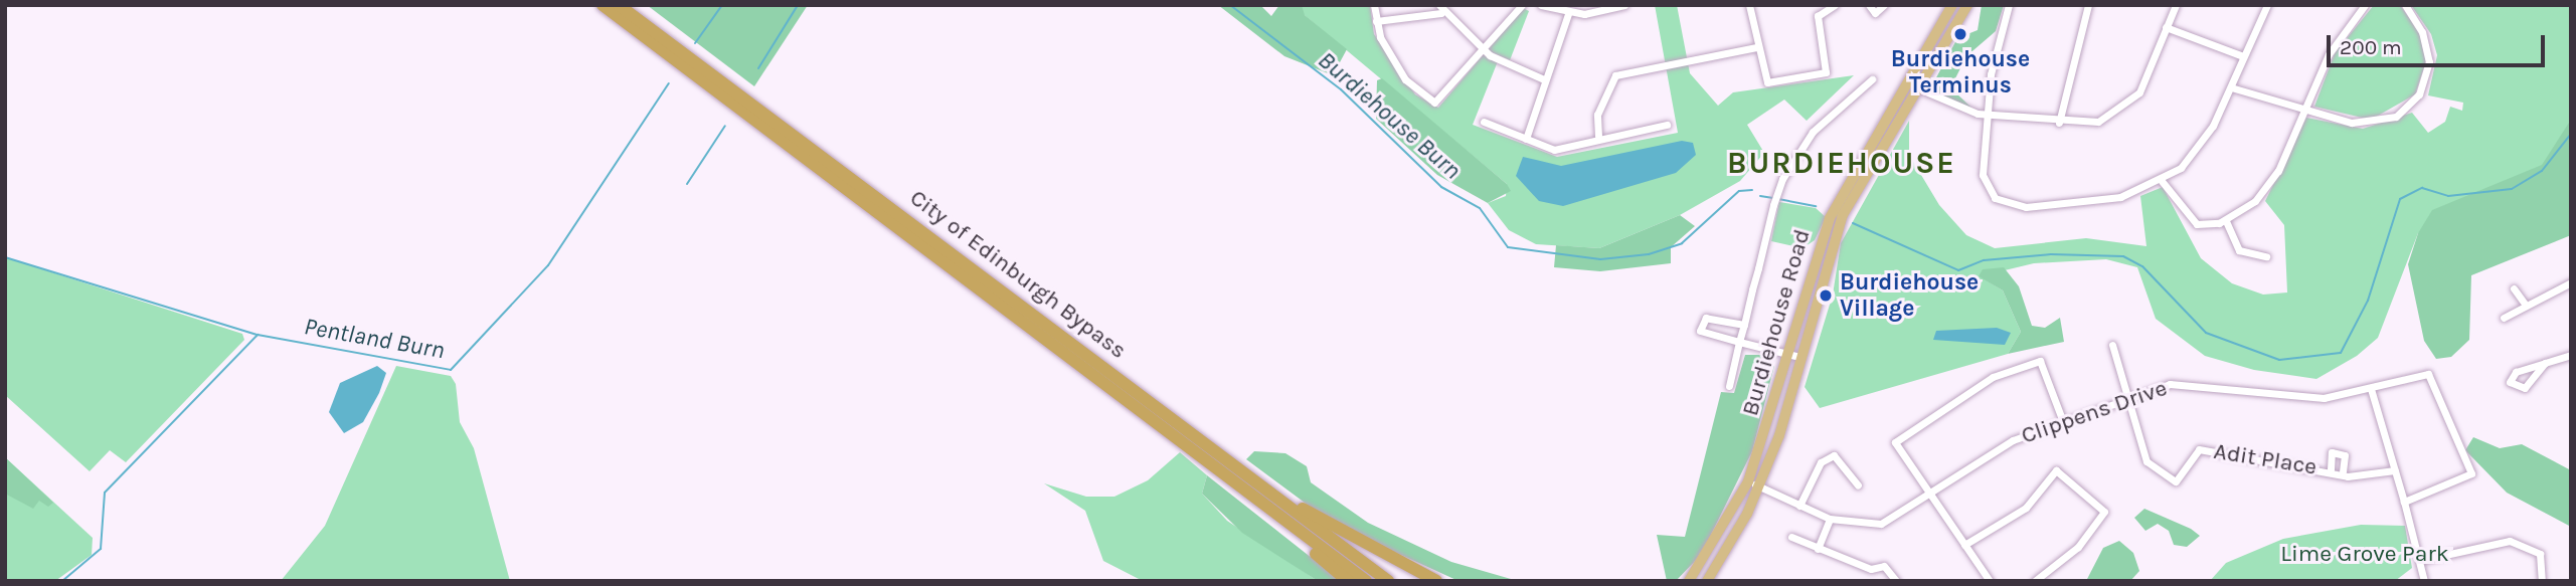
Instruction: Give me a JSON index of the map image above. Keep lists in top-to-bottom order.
{
  "streets": {
    "highway": ["City of Edinburgh Bypass"],
    "main road": ["Burdiehouse Road"],
    "street": ["Clippens Drive", "Adit Place"]
  },
  "crossings": [
    ["Burdiehouse Road", "Clippens Drive"],
    ["Clippens Drive", "Adit Place"]
  ],
  "districts": ["BURDIEHOUSE"],
  "water": ["Burdiehouse Burn", "Pentland Burn"],
  "parks": ["Lime Grove Park"],
  "places": ["Burdiehouse Terminus", "Burdiehouse Village"],
  "scale_bar": "200 m"
}
